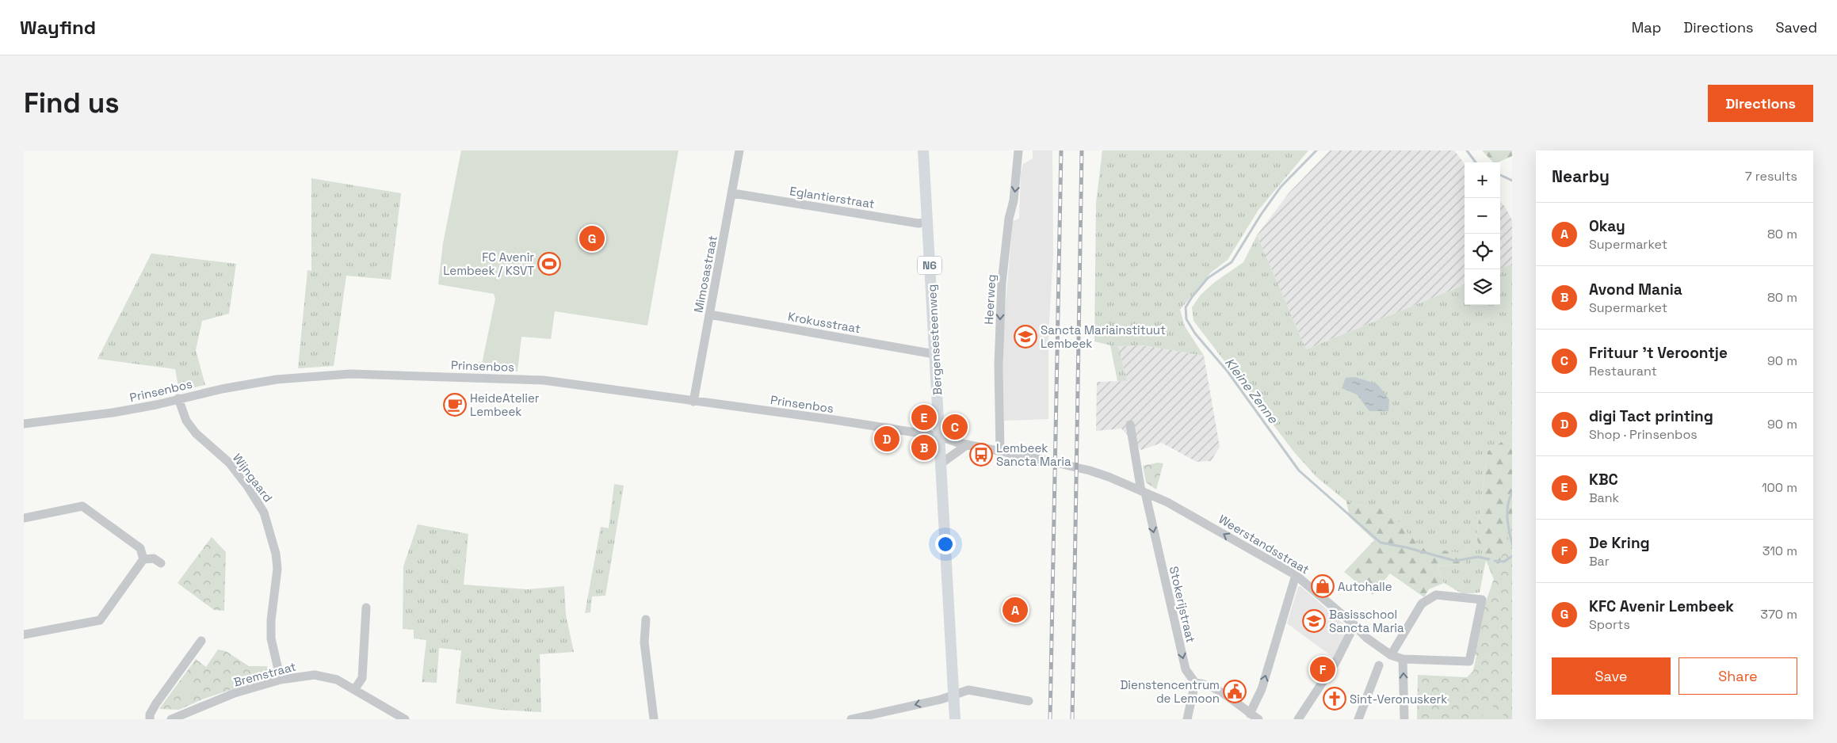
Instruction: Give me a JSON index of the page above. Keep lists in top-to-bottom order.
{
  "streets": {
    "main road": ["N6", "Bergensesteenweg"],
    "street": [
      "Eglantierstraat",
      "Mimosastraat",
      "Heerweg",
      "Krokusstraat",
      "Prinsenbos",
      "Wijngaard",
      "Weerstandsstraat",
      "Stokerijstraat",
      "Bremstraat"
    ]
  },
  "crossings": [
    ["Eglantierstraat", "Mimosastraat"],
    ["Eglantierstraat", "Bergensesteenweg"],
    ["Mimosastraat", "Krokusstraat"],
    ["Mimosastraat", "Prinsenbos"],
    ["Heerweg", "Weerstandsstraat"],
    ["Krokusstraat", "Bergensesteenweg"],
    ["Bergensesteenweg", "Prinsenbos"],
    ["Bergensesteenweg", "Weerstandsstraat"],
    ["Prinsenbos", "Wijngaard"],
    ["Prinsenbos", "Weerstandsstraat"],
    ["Wijngaard", "Bremstraat"],
    ["Weerstandsstraat", "Stokerijstraat"]
  ],
  "one_way": ["Heerweg", "Stokerijstraat"],
  "water": ["Kleine Zenne"],
  "places": {
    "sports": ["FC Avenir Lembeek / KSVT"],
    "school or university": ["Sancta Mariainstituut Lembeek", "Basisschool Sancta Maria"],
    "cafe": ["HeideAtelier Lembeek"],
    "bus stop": ["Lembeek Sancta Maria"],
    "shop": ["Autohalle"],
    "public building": ["Dienstencentrum de Lemoon"],
    "church": ["Sint-Veronuskerk"]
  },
  "page": {
    "header": "Wayfind",
    "nav": ["Map", "Directions", "Saved"],
    "buttons": [
      "Directions",
      ["Save", "Share"]
    ],
    "title": "Find us",
    "heading": ["Nearby", "7 results"],
    "map_buttons": ["+", "−"],
    "list": [
      {
        "mark": "A",
        "name": "Okay",
        "note": "Supermarket",
        "value": "80 m"
      },
      {
        "mark": "B",
        "name": "Avond Mania",
        "note": "Supermarket",
        "value": "80 m"
      },
      {
        "mark": "C",
        "name": "Frituur 't Veroontje",
        "note": "Restaurant",
        "value": "90 m"
      },
      {
        "mark": "D",
        "name": "digi Tact printing",
        "note": "Shop · Prinsenbos",
        "value": "90 m"
      },
      {
        "mark": "E",
        "name": "KBC",
        "note": "Bank",
        "value": "100 m"
      },
      {
        "mark": "F",
        "name": "De Kring",
        "note": "Bar",
        "value": "310 m"
      },
      {
        "mark": "G",
        "name": "KFC Avenir Lembeek",
        "note": "Sports",
        "value": "370 m"
      }
    ],
    "pins": [
      "G",
      "E",
      "C",
      "D",
      "B",
      "A",
      "F"
    ]
  }
}
